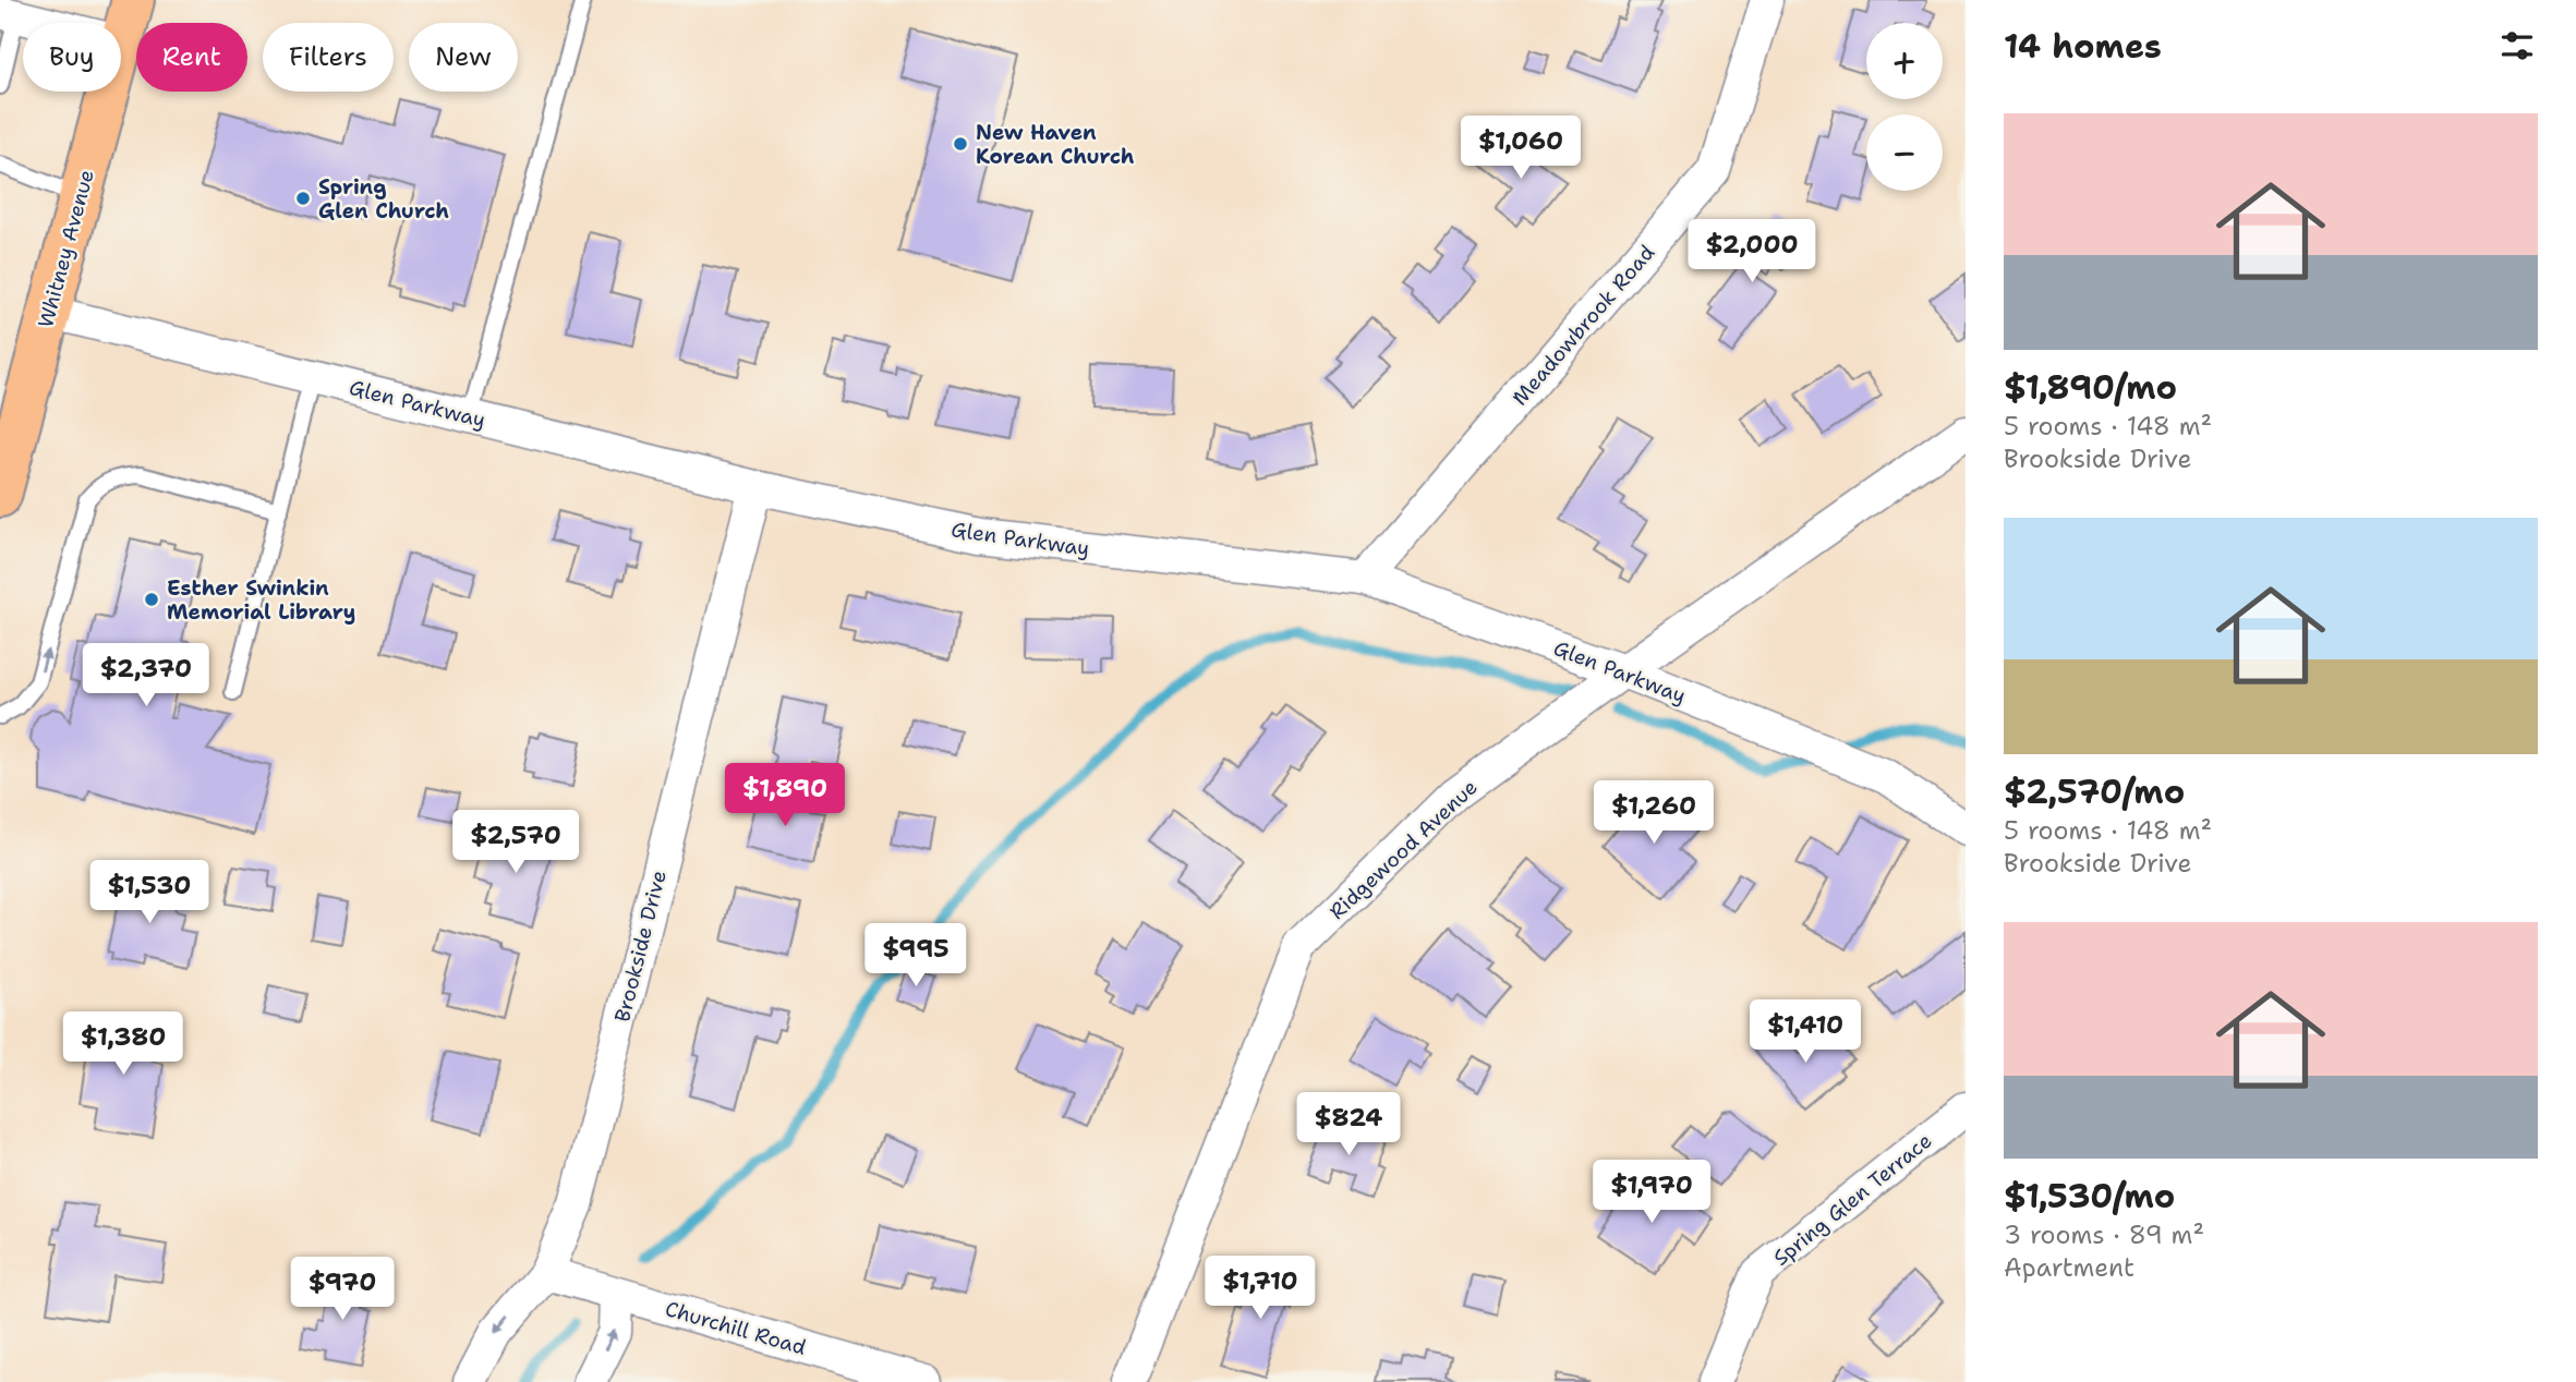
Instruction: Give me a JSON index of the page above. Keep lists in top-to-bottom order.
{
  "streets": {
    "main road": ["Whitney Avenue"],
    "street": [
      "Meadowbrook Road",
      "Glen Parkway",
      "Ridgewood Avenue",
      "Brookside Drive",
      "Spring Glen Terrace",
      "Churchill Road"
    ]
  },
  "crossings": [
    ["Whitney Avenue", "Glen Parkway"],
    ["Meadowbrook Road", "Glen Parkway"],
    ["Glen Parkway", "Ridgewood Avenue"],
    ["Glen Parkway", "Brookside Drive"],
    ["Brookside Drive", "Churchill Road"]
  ],
  "places": ["New Haven Korean Church", "Spring Glen Church", "Esther Swinkin Memorial Library"],
  "page": {
    "heading": "14 homes",
    "map_buttons": ["+", "−"],
    "chip": [
      "Buy",
      "Rent",
      "Filters",
      "New"
    ],
    "list": [
      {
        "name": "$1,890/mo",
        "note": "5 rooms · 148 m² · Brookside Drive"
      },
      {
        "name": "$2,570/mo",
        "note": "5 rooms · 148 m² · Brookside Drive"
      },
      {
        "name": "$1,530/mo",
        "note": "3 rooms · 89 m² · Apartment"
      }
    ],
    "price": [
      "$1,060",
      "$2,000",
      "$2,370",
      "$1,890",
      "$1,260",
      "$2,570",
      "$1,530",
      "$995",
      "$1,410",
      "$1,380",
      "$824",
      "$1,970",
      "$1,710",
      "$970"
    ]
  }
}
